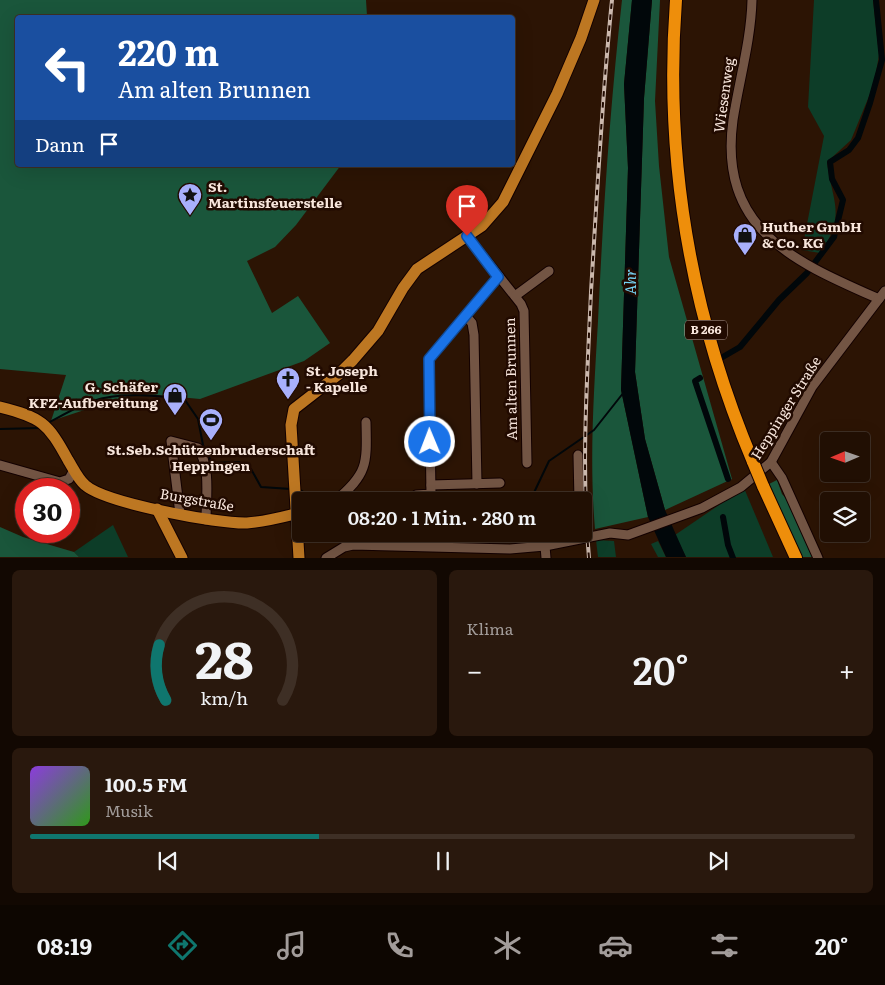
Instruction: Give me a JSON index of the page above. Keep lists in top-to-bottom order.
{
  "streets": {
    "highway": ["B 266"],
    "main road": ["Burgstraße"],
    "street": ["Wiesenweg", "Am alten Brunnen", "Heppinger Straße"]
  },
  "crossings": [
    ["Wiesenweg", "Heppinger Straße"]
  ],
  "water": ["Ahr"],
  "places": {
    "place": ["St. Martinsfeuerstelle"],
    "shop": ["Huther GmbH & Co. KG", "G. Schäfer KFZ-Aufbereitung"],
    "church": ["St. Joseph - Kapelle"],
    "sports": ["St.Seb.Schützenbruderschaft Heppingen"]
  },
  "north": "left",
  "page": {
    "turn": ["220 m", "Am alten Brunnen"],
    "then": "Dann",
    "limit": "30",
    "trip": "08:20 · 1 Min. · 280 m",
    "tile": "Klima",
    "heat": ["−", "20°", "+"],
    "song": ["100.5 FM", "Musik"],
    "tabs": ["08:19", "20°"],
    "gauge": ["28", "km/h"]
  }
}
